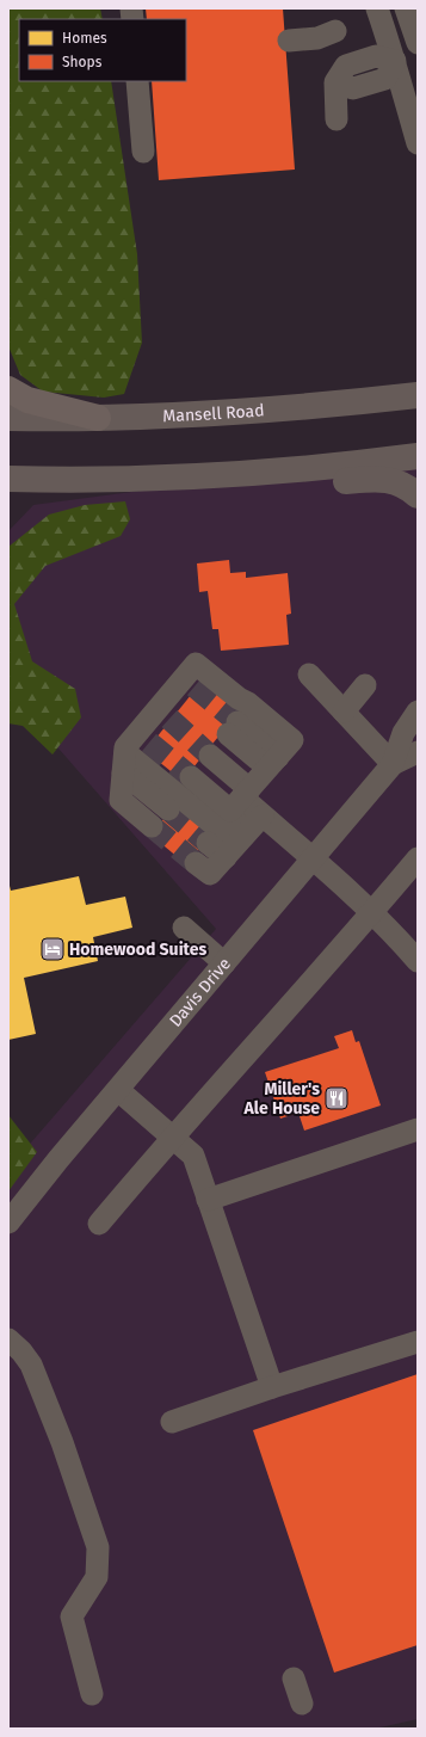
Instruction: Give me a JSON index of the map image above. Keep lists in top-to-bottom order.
{
  "streets": {
    "main road": ["Mansell Road"],
    "street": ["Davis Drive"]
  },
  "places": {
    "hotel": ["Homewood Suites"],
    "restaurant": ["Miller's Ale House"]
  },
  "legend": ["Homes", "Shops"]
}
